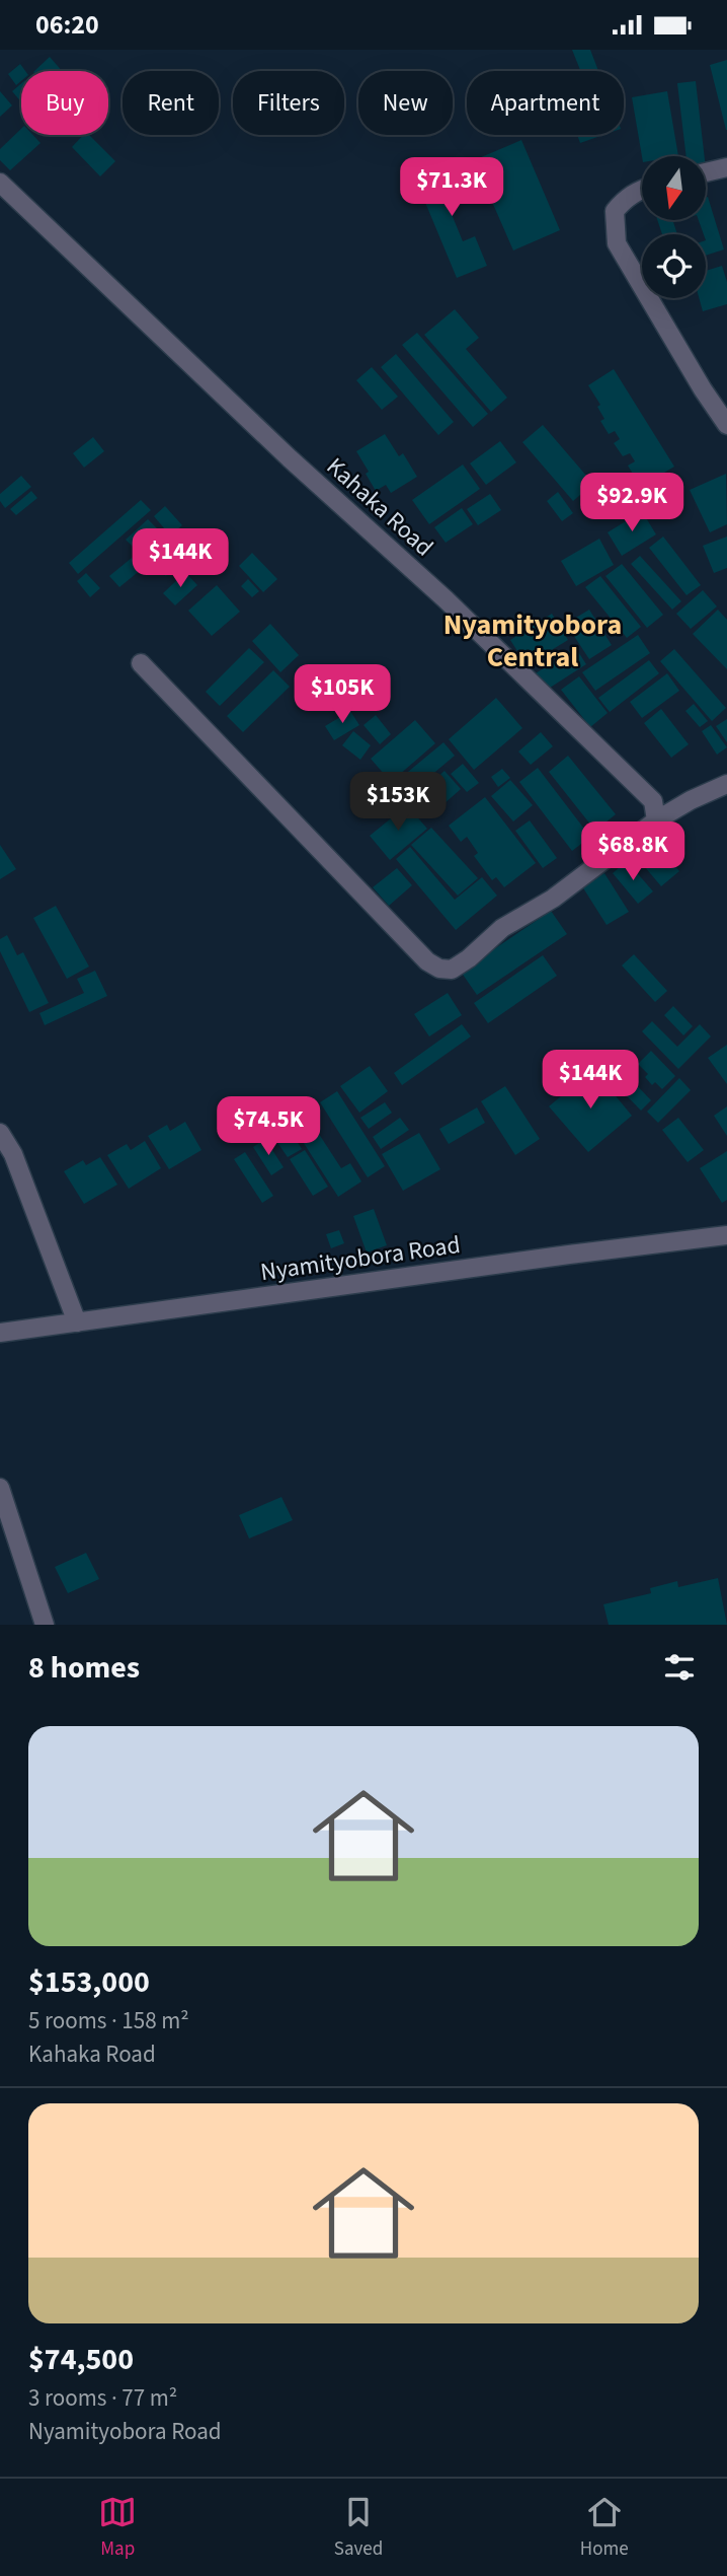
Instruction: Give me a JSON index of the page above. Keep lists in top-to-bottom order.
{
  "streets": {
    "street": ["Kahaka Road", "Nyamityobora Road"]
  },
  "districts": ["Nyamityobora Central"],
  "north": "bottom",
  "page": {
    "status": "06:20",
    "chip": [
      "Buy",
      "Rent",
      "Filters",
      "New",
      "Apartment"
    ],
    "price": [
      "$71.3K",
      "$92.9K",
      "$144K",
      "$105K",
      "$153K",
      "$68.8K",
      "$144K",
      "$74.5K"
    ],
    "heading": "8 homes",
    "list": [
      {
        "name": "$153,000",
        "note": "5 rooms · 158 m² · Kahaka Road"
      },
      {
        "name": "$74,500",
        "note": "3 rooms · 77 m² · Nyamityobora Road"
      }
    ],
    "tabs": ["Map", "Saved", "Home"]
  }
}
